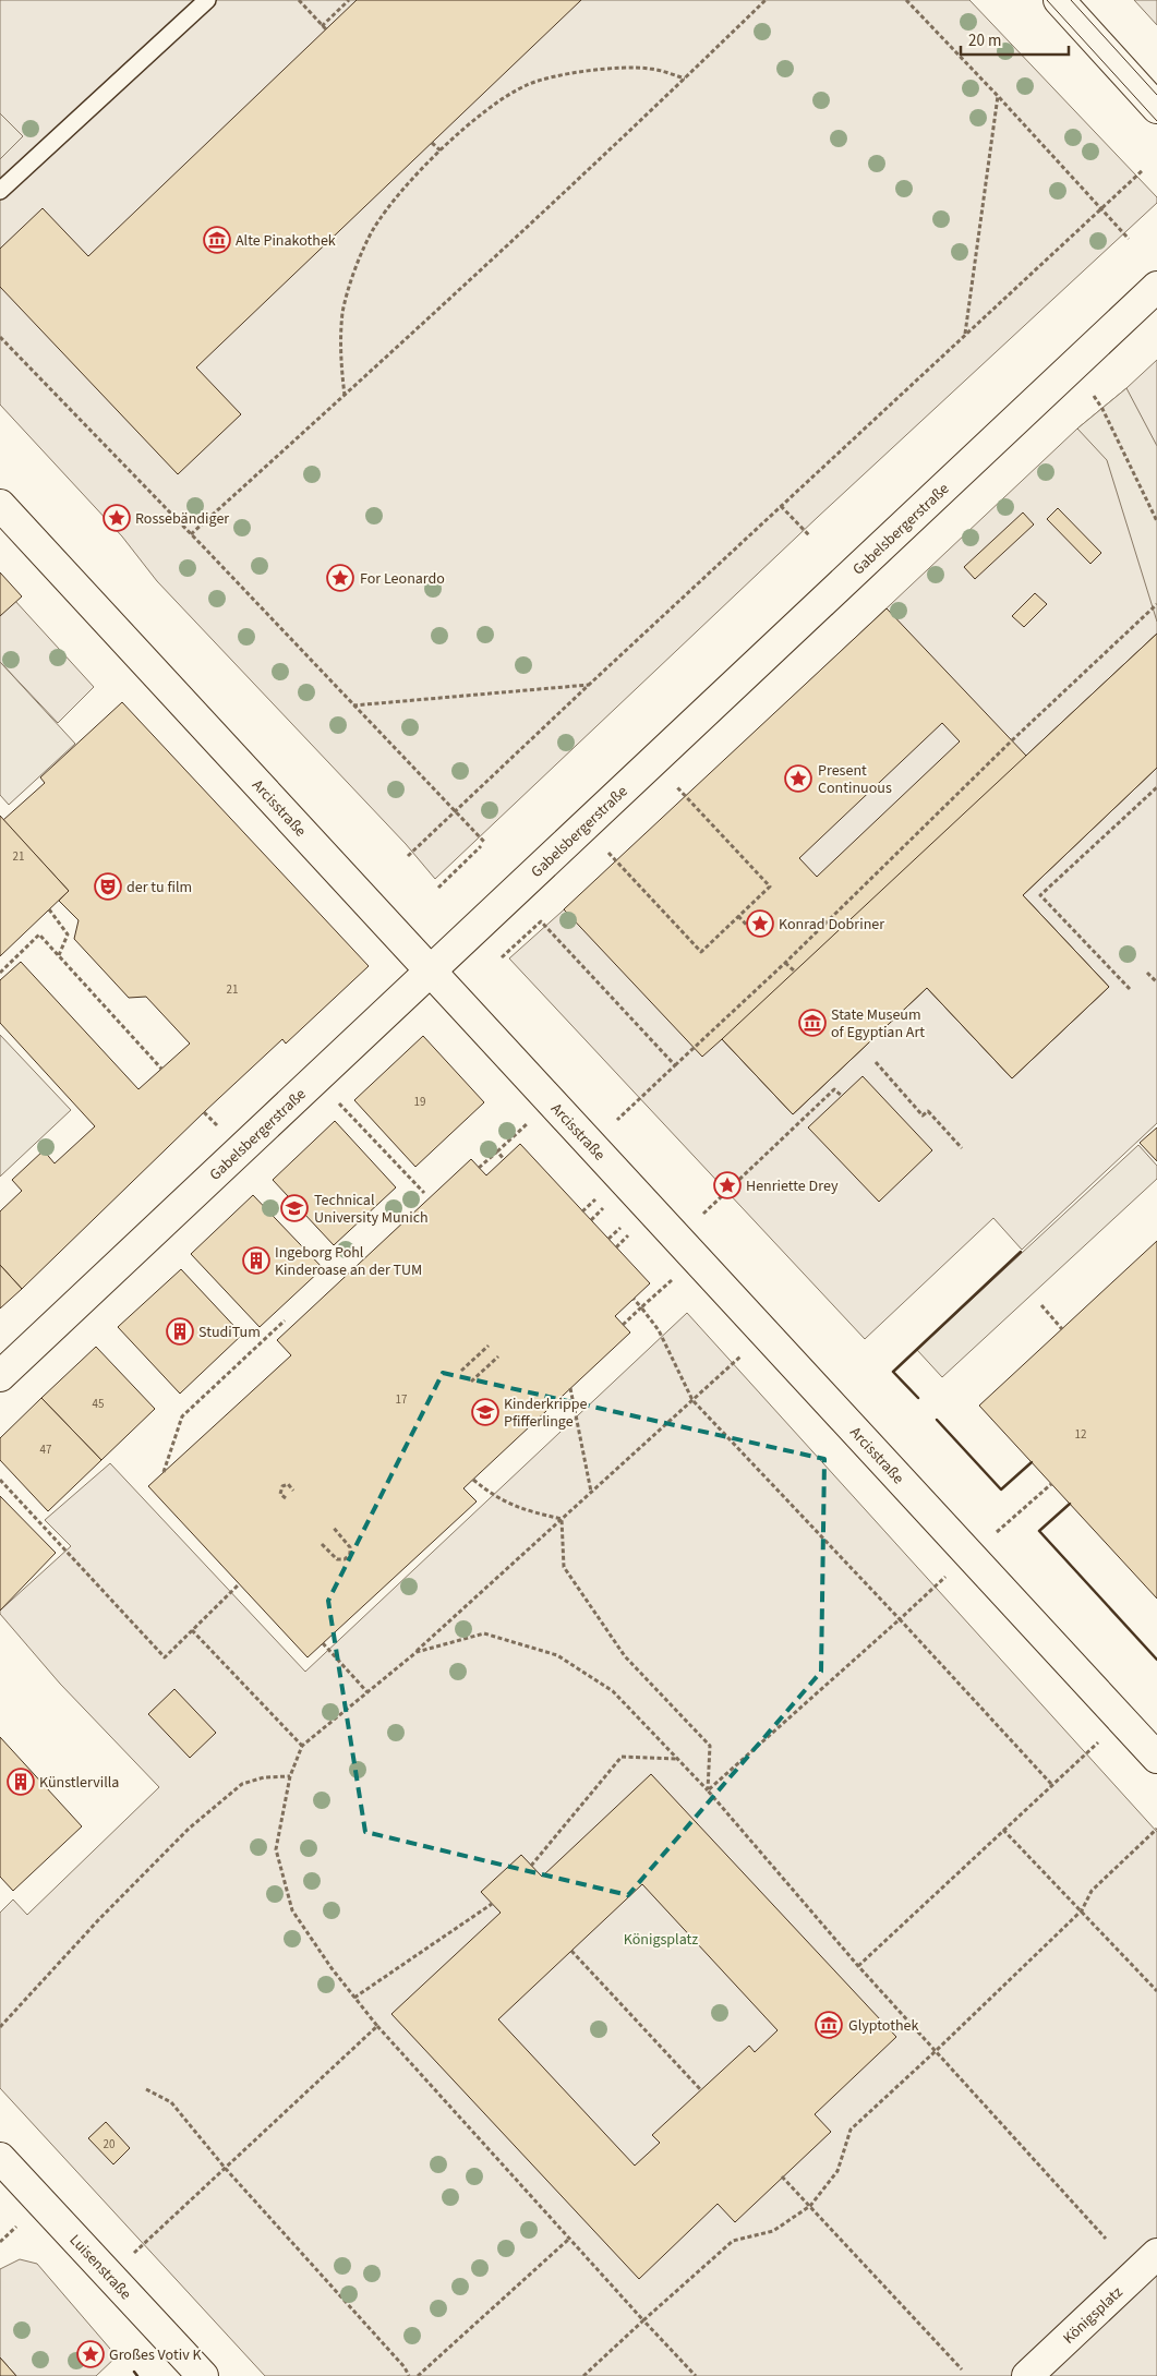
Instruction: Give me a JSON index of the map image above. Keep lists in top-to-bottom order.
{
  "streets": {
    "main road": [
      "Gabelsbergerstraße",
      "Arcisstraße",
      "Luisenstraße",
      "Königsplatz"
    ]
  },
  "crossings": [
    ["Gabelsbergerstraße", "Arcisstraße"]
  ],
  "parks": ["Königsplatz"],
  "places": {
    "museum": ["Alte Pinakothek", "State Museum of Egyptian Art", "Glyptothek"],
    "place": [
      "Rossebändiger",
      "For Leonardo",
      "Present Continuous",
      "Konrad Dobriner",
      "Henriette Drey",
      "Großes Votiv K"
    ],
    "theatre": ["der tu film"],
    "school or university": ["Technical University Munich", "Kinderkrippe Pfifferlinge"],
    "building": ["Ingeborg Pohl Kinderoase an der TUM", "StudiTum", "Künstlervilla"]
  },
  "house_numbers": [
    "21",
    "21",
    "19",
    "17",
    "45",
    "12",
    "47",
    "20"
  ],
  "scale_bar": "20 m"
}
